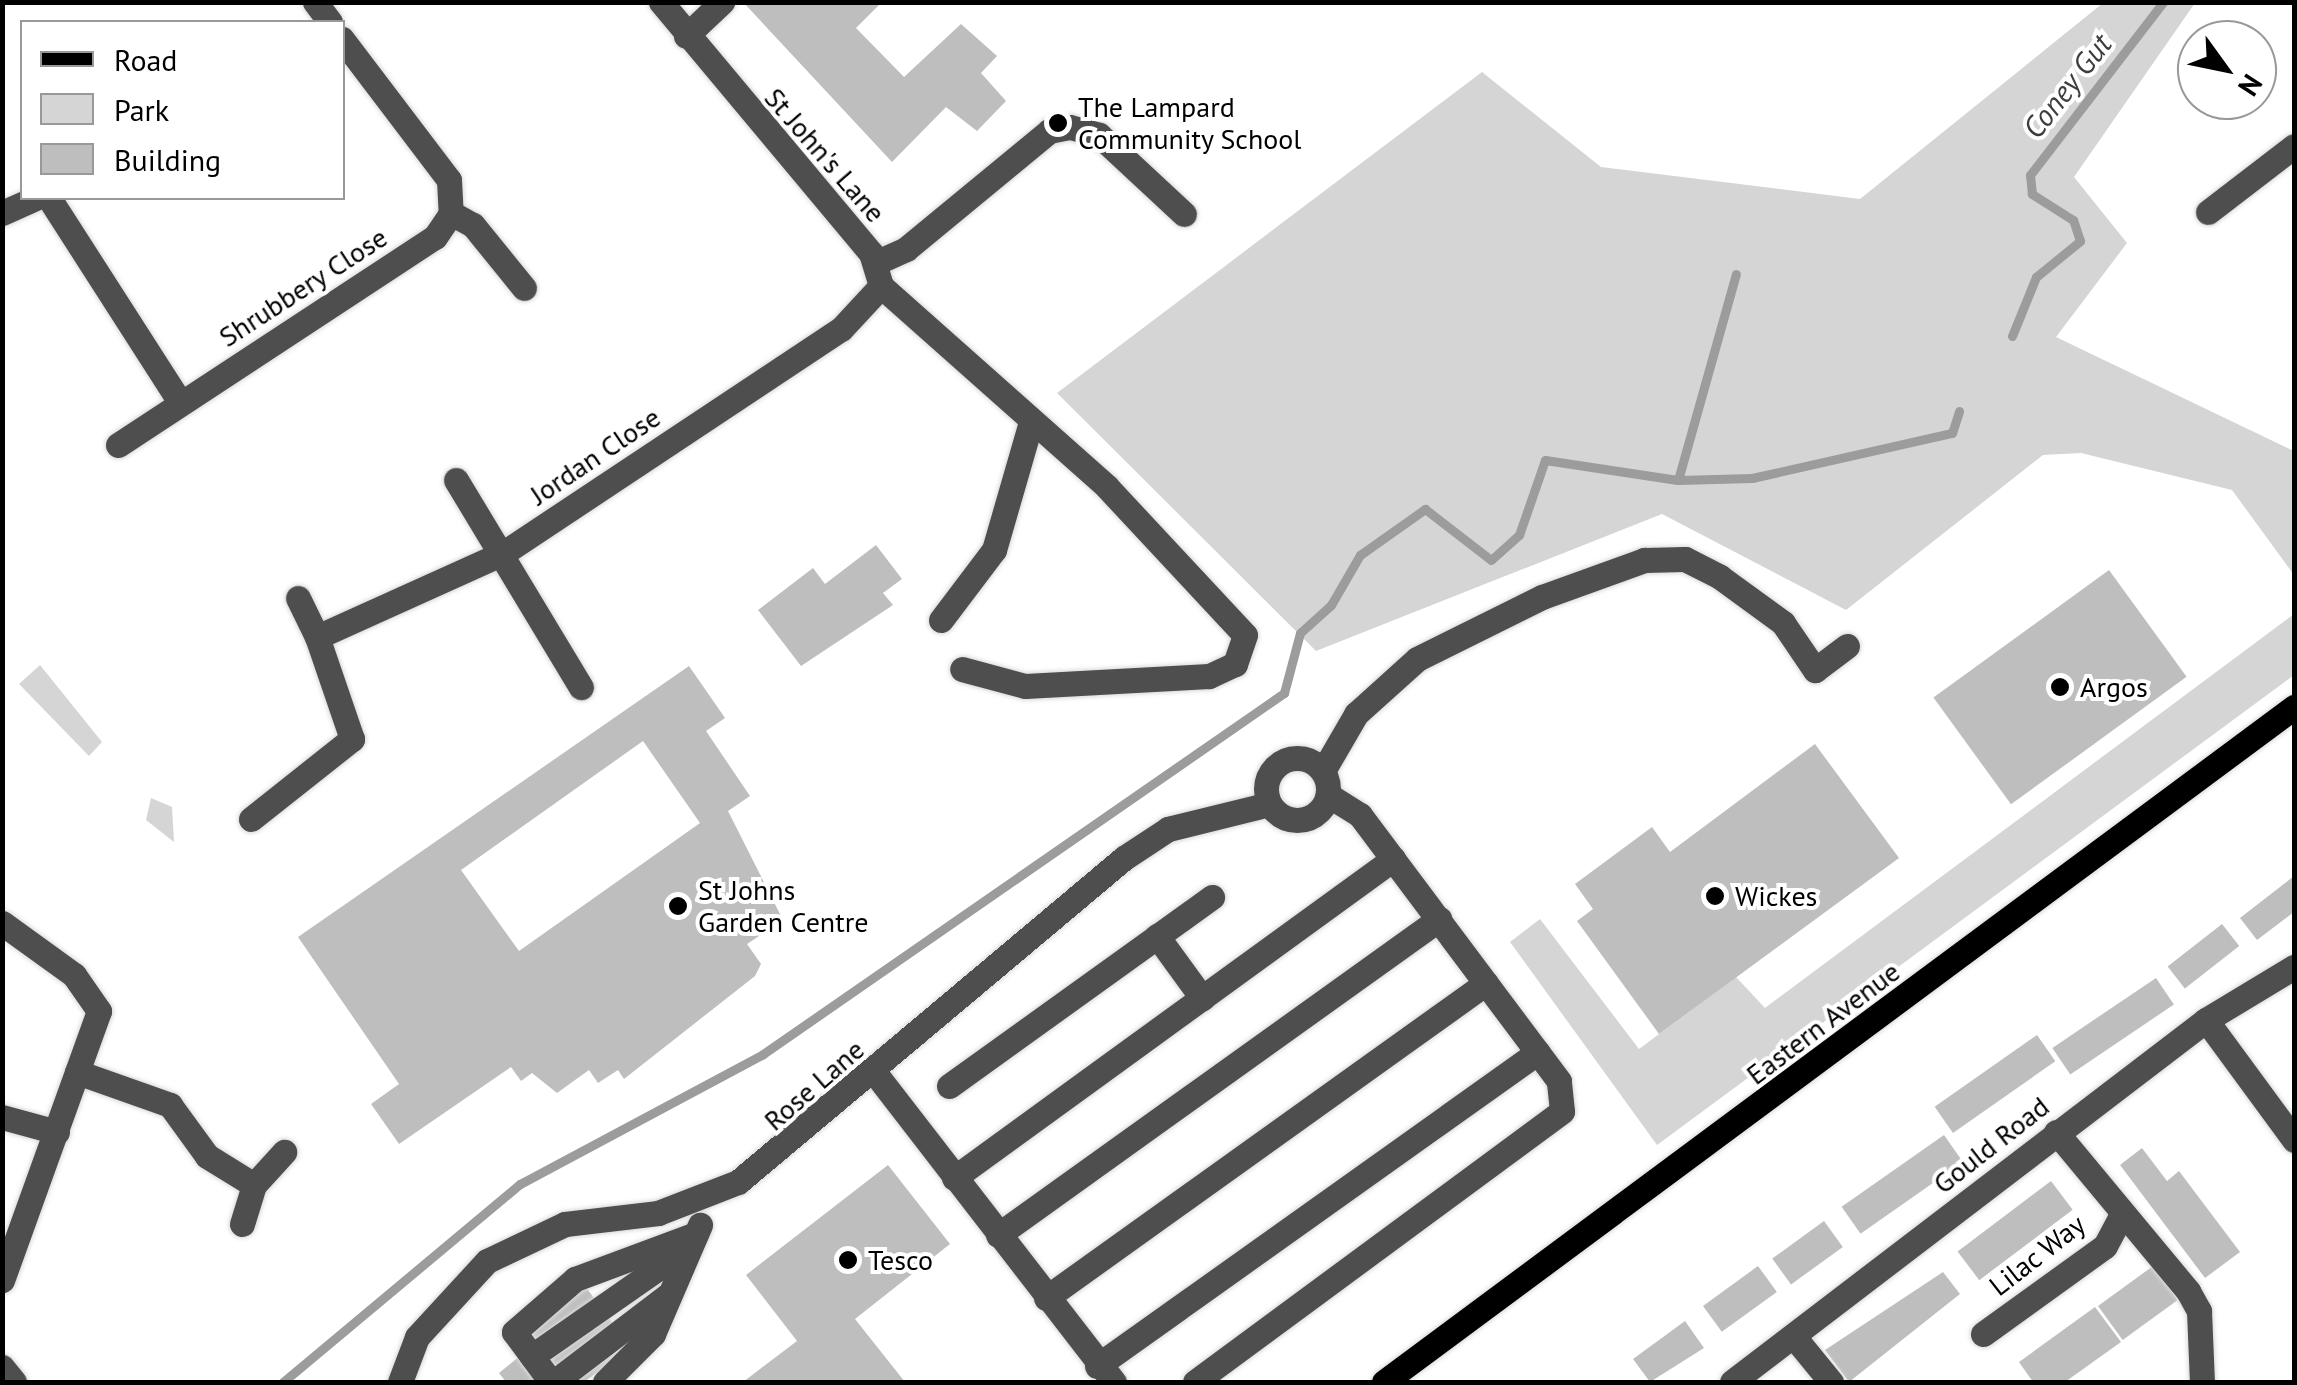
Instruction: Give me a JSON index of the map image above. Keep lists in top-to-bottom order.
{
  "streets": {
    "main road": ["Eastern Avenue"],
    "street": [
      "St John's Lane",
      "Shrubbery Close",
      "Jordan Close",
      "Rose Lane",
      "Gould Road",
      "Lilac Way"
    ]
  },
  "crossings": [
    ["St John's Lane", "Jordan Close"],
    ["Gould Road", "Lilac Way"]
  ],
  "water": ["Coney Gut"],
  "places": [
    "The Lampard Community School",
    "Argos",
    "Wickes",
    "St Johns Garden Centre",
    "Tesco"
  ],
  "legend": ["Road", "Park", "Building"],
  "north": "bottom right"
}
